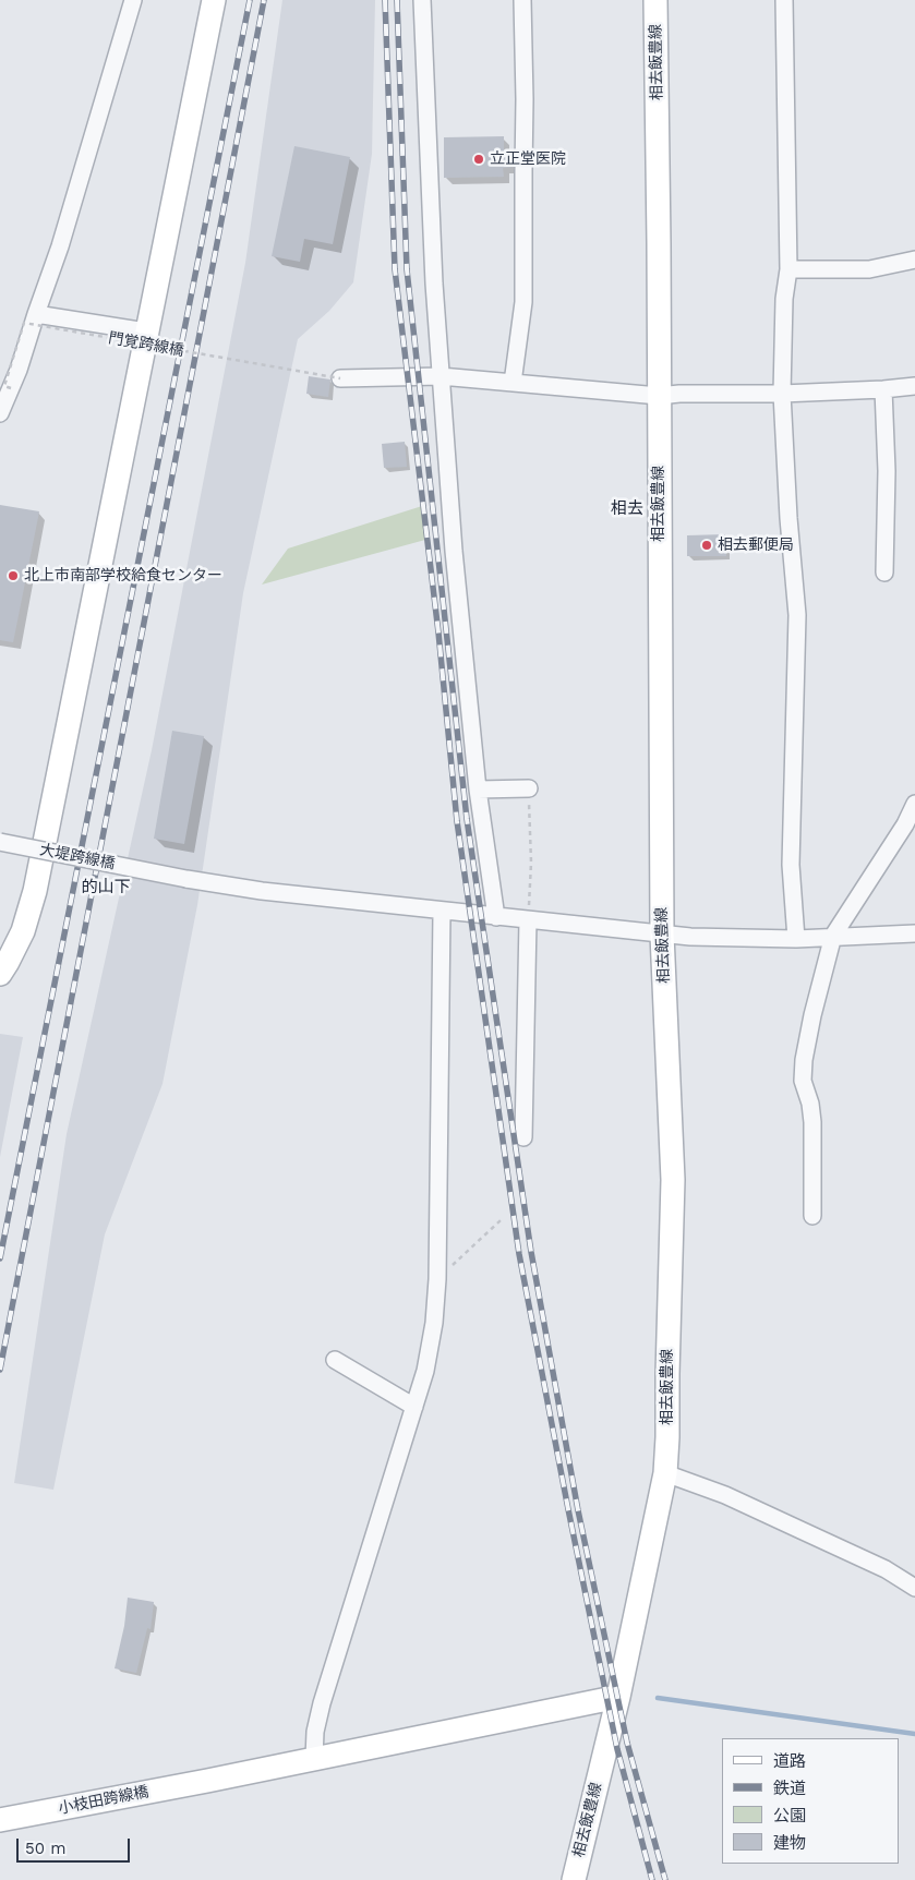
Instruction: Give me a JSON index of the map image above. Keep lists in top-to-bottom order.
{
  "streets": {
    "main road": ["相去飯豊線", "小枝田跨線橋"],
    "street": ["大堤跨線橋"],
    "path": ["門覚跨線橋"]
  },
  "crossings": [
    ["相去飯豊線", "大堤跨線橋"],
    ["相去飯豊線", "小枝田跨線橋"]
  ],
  "districts": ["相去", "的山下"],
  "places": ["立正堂医院", "相去郵便局", "北上市南部学校給食センター"],
  "legend": [
    "道路",
    "鉄道",
    "公園",
    "建物"
  ],
  "scale_bar": "50 m"
}
